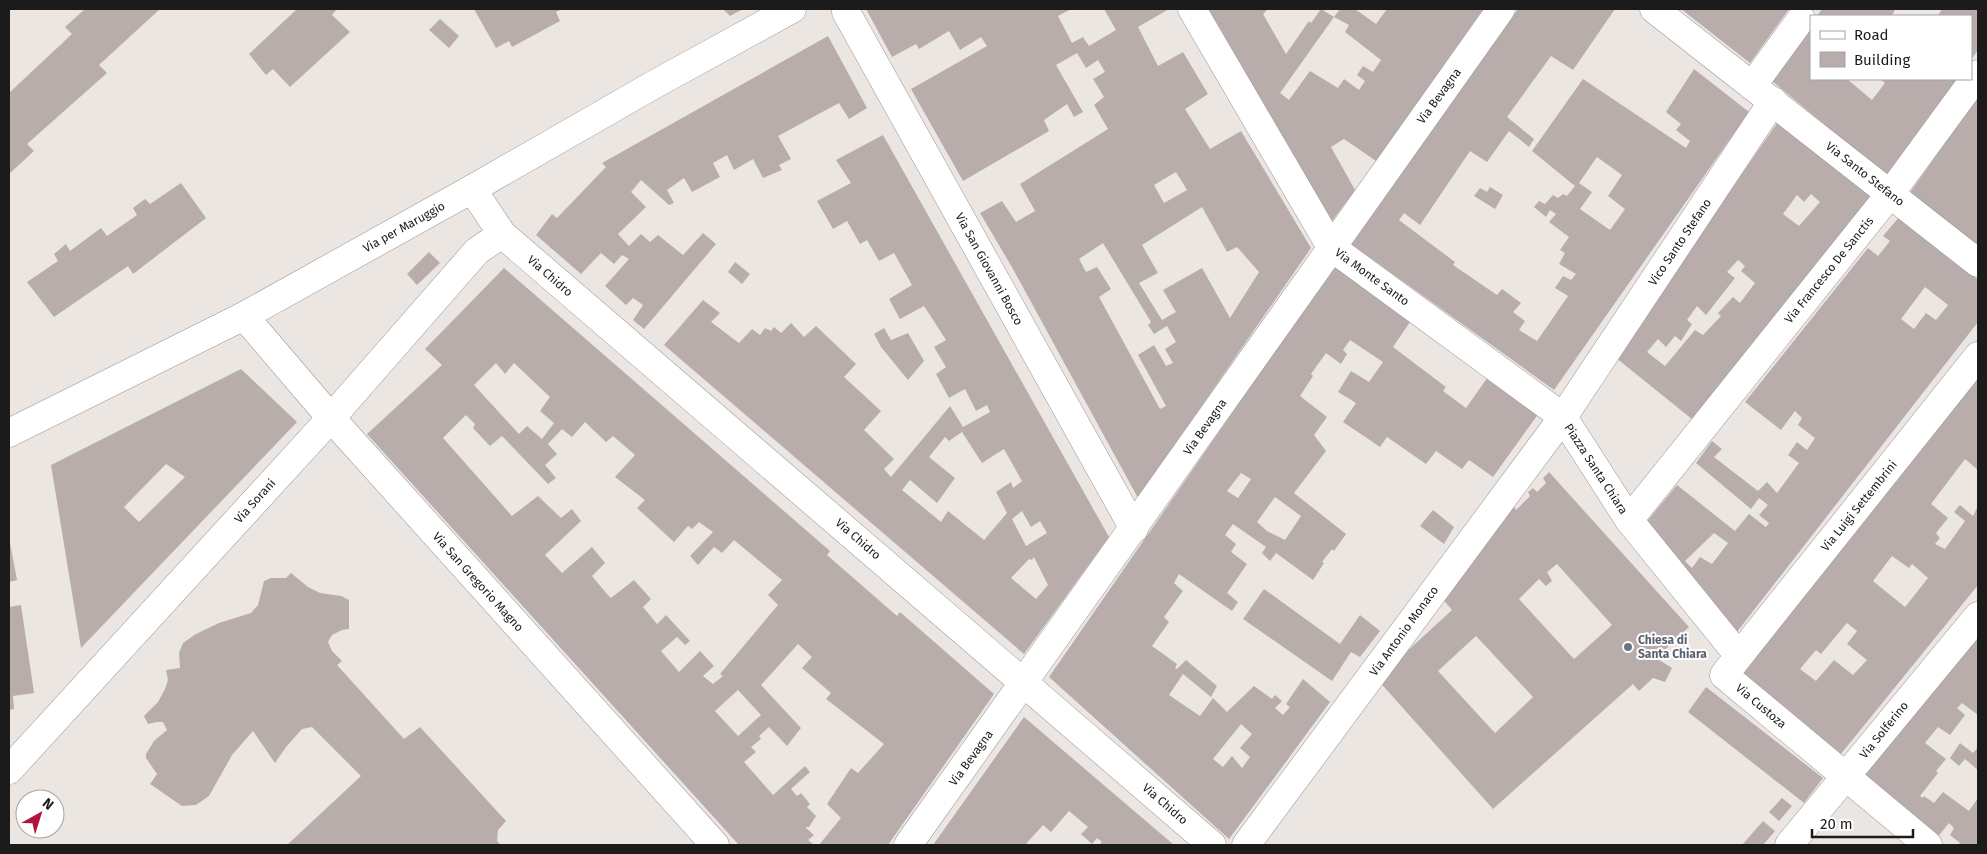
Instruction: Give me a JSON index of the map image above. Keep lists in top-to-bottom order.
{
  "streets": {
    "street": [
      "Via Bevagna",
      "Via Santo Stefano",
      "Via per Maruggio",
      "Vico Santo Stefano",
      "Via San Giovanni Bosco",
      "Via Francesco De Sanctis",
      "Via Chidro",
      "Via Monte Santo",
      "Piazza Santa Chiara",
      "Via Sorani",
      "Via Luigi Settembrini",
      "Via San Gregorio Magno",
      "Via Antonio Monaco",
      "Via Custoza",
      "Via Solferino"
    ]
  },
  "crossings": [
    ["Via Bevagna", "Via San Giovanni Bosco"],
    ["Via Bevagna", "Via Chidro"],
    ["Via Bevagna", "Via Monte Santo"],
    ["Via Santo Stefano", "Vico Santo Stefano"],
    ["Via Santo Stefano", "Via Francesco De Sanctis"],
    ["Via per Maruggio", "Via Chidro"],
    ["Via per Maruggio", "Via San Gregorio Magno"],
    ["Vico Santo Stefano", "Piazza Santa Chiara"],
    ["Via Francesco De Sanctis", "Piazza Santa Chiara"],
    ["Via Chidro", "Via Sorani"],
    ["Via Monte Santo", "Piazza Santa Chiara"],
    ["Via Monte Santo", "Via Antonio Monaco"],
    ["Piazza Santa Chiara", "Via Antonio Monaco"],
    ["Via Sorani", "Via San Gregorio Magno"],
    ["Via Luigi Settembrini", "Via Custoza"],
    ["Via Custoza", "Via Solferino"]
  ],
  "places": ["Chiesa di Santa Chiara"],
  "legend": ["Road", "Building"],
  "scale_bar": "20 m",
  "north": "top right"
}
